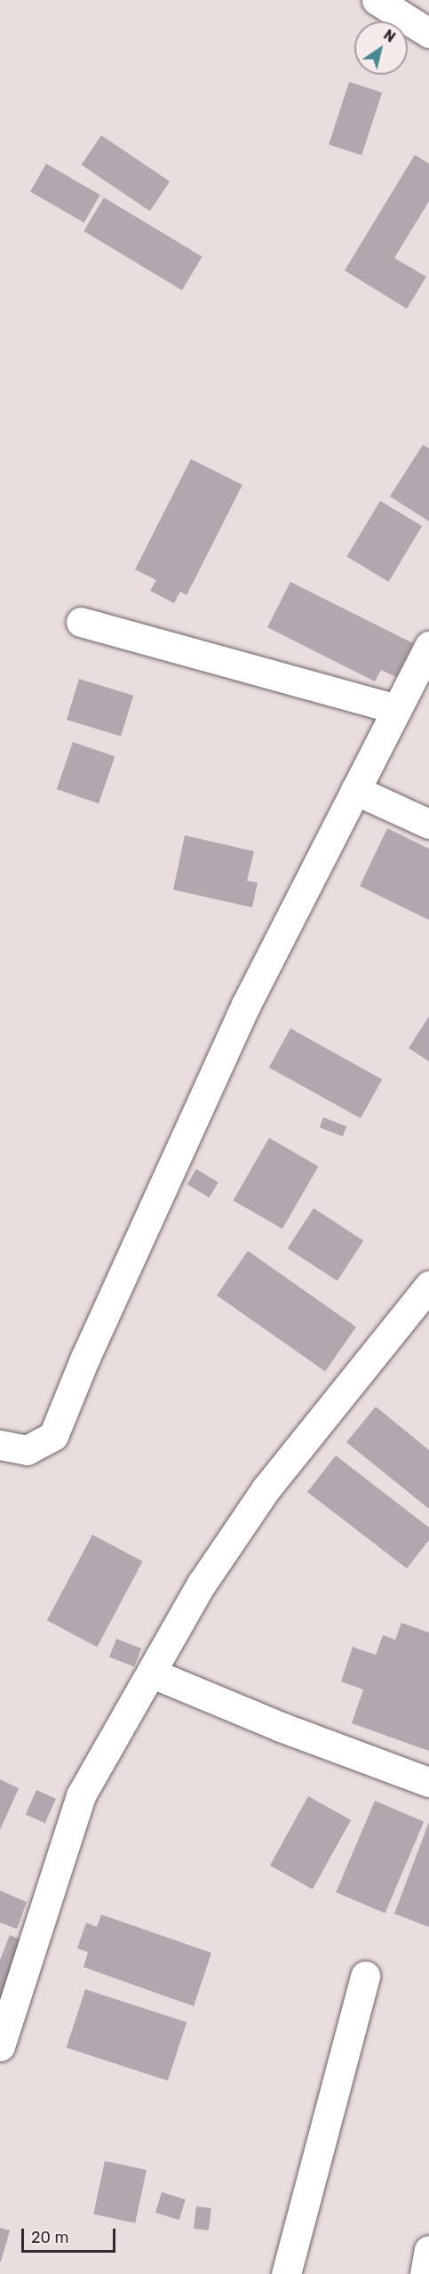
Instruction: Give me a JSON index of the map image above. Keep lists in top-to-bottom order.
{
  "scale_bar": "20 m",
  "north": "top right"
}
